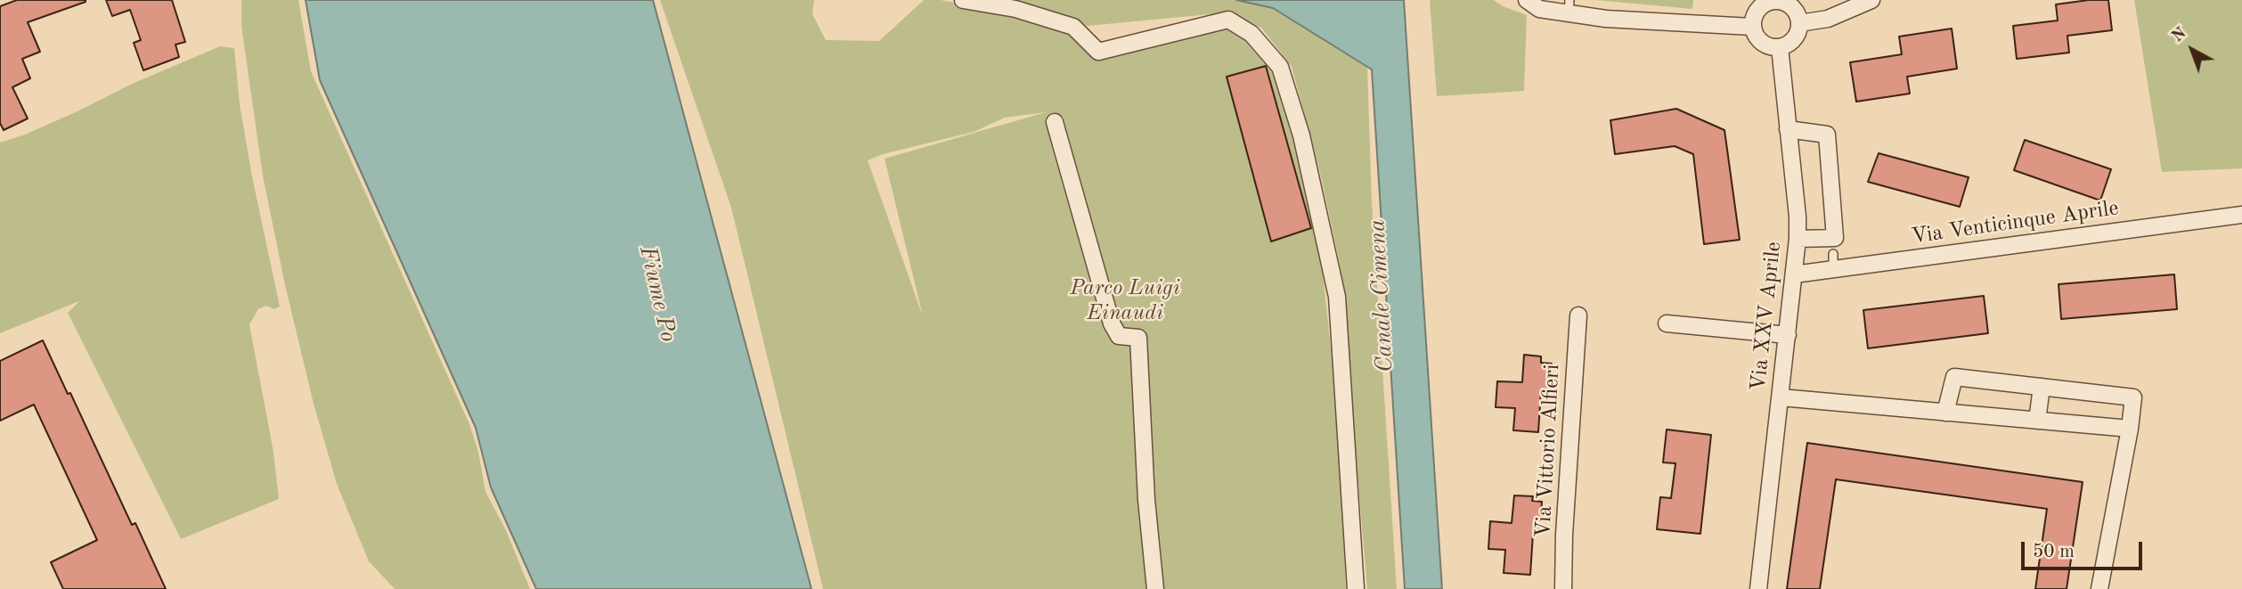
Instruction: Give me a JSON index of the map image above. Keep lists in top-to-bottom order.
{
  "streets": {
    "street": ["Via Venticinque Aprile", "Via XXV Aprile", "Via Vittorio Alfieri"]
  },
  "crossings": [
    ["Via Venticinque Aprile", "Via XXV Aprile"]
  ],
  "water": ["Fiume Po", "Canale Cimena"],
  "parks": ["Parco Luigi Einaudi"],
  "scale_bar": "50 m",
  "north": "top left"
}
